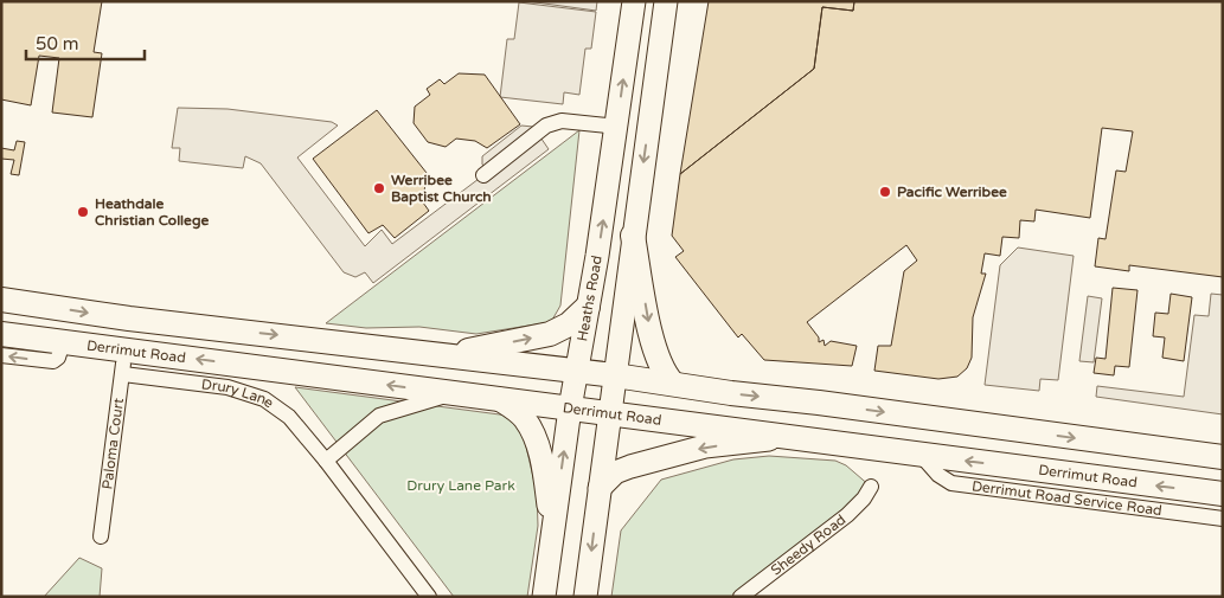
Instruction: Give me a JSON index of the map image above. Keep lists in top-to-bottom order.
{
  "streets": {
    "highway": ["Derrimut Road"],
    "main road": ["Heaths Road"],
    "street": [
      "Drury Lane",
      "Paloma Court",
      "Derrimut Road Service Road",
      "Sheedy Road"
    ]
  },
  "crossings": [
    ["Heaths Road", "Derrimut Road"],
    ["Derrimut Road", "Paloma Court"],
    ["Derrimut Road", "Derrimut Road Service Road"],
    ["Drury Lane", "Paloma Court"]
  ],
  "parks": ["Drury Lane Park"],
  "places": ["Werribee Baptist Church", "Pacific Werribee", "Heathdale Christian College"],
  "scale_bar": "50 m"
}
